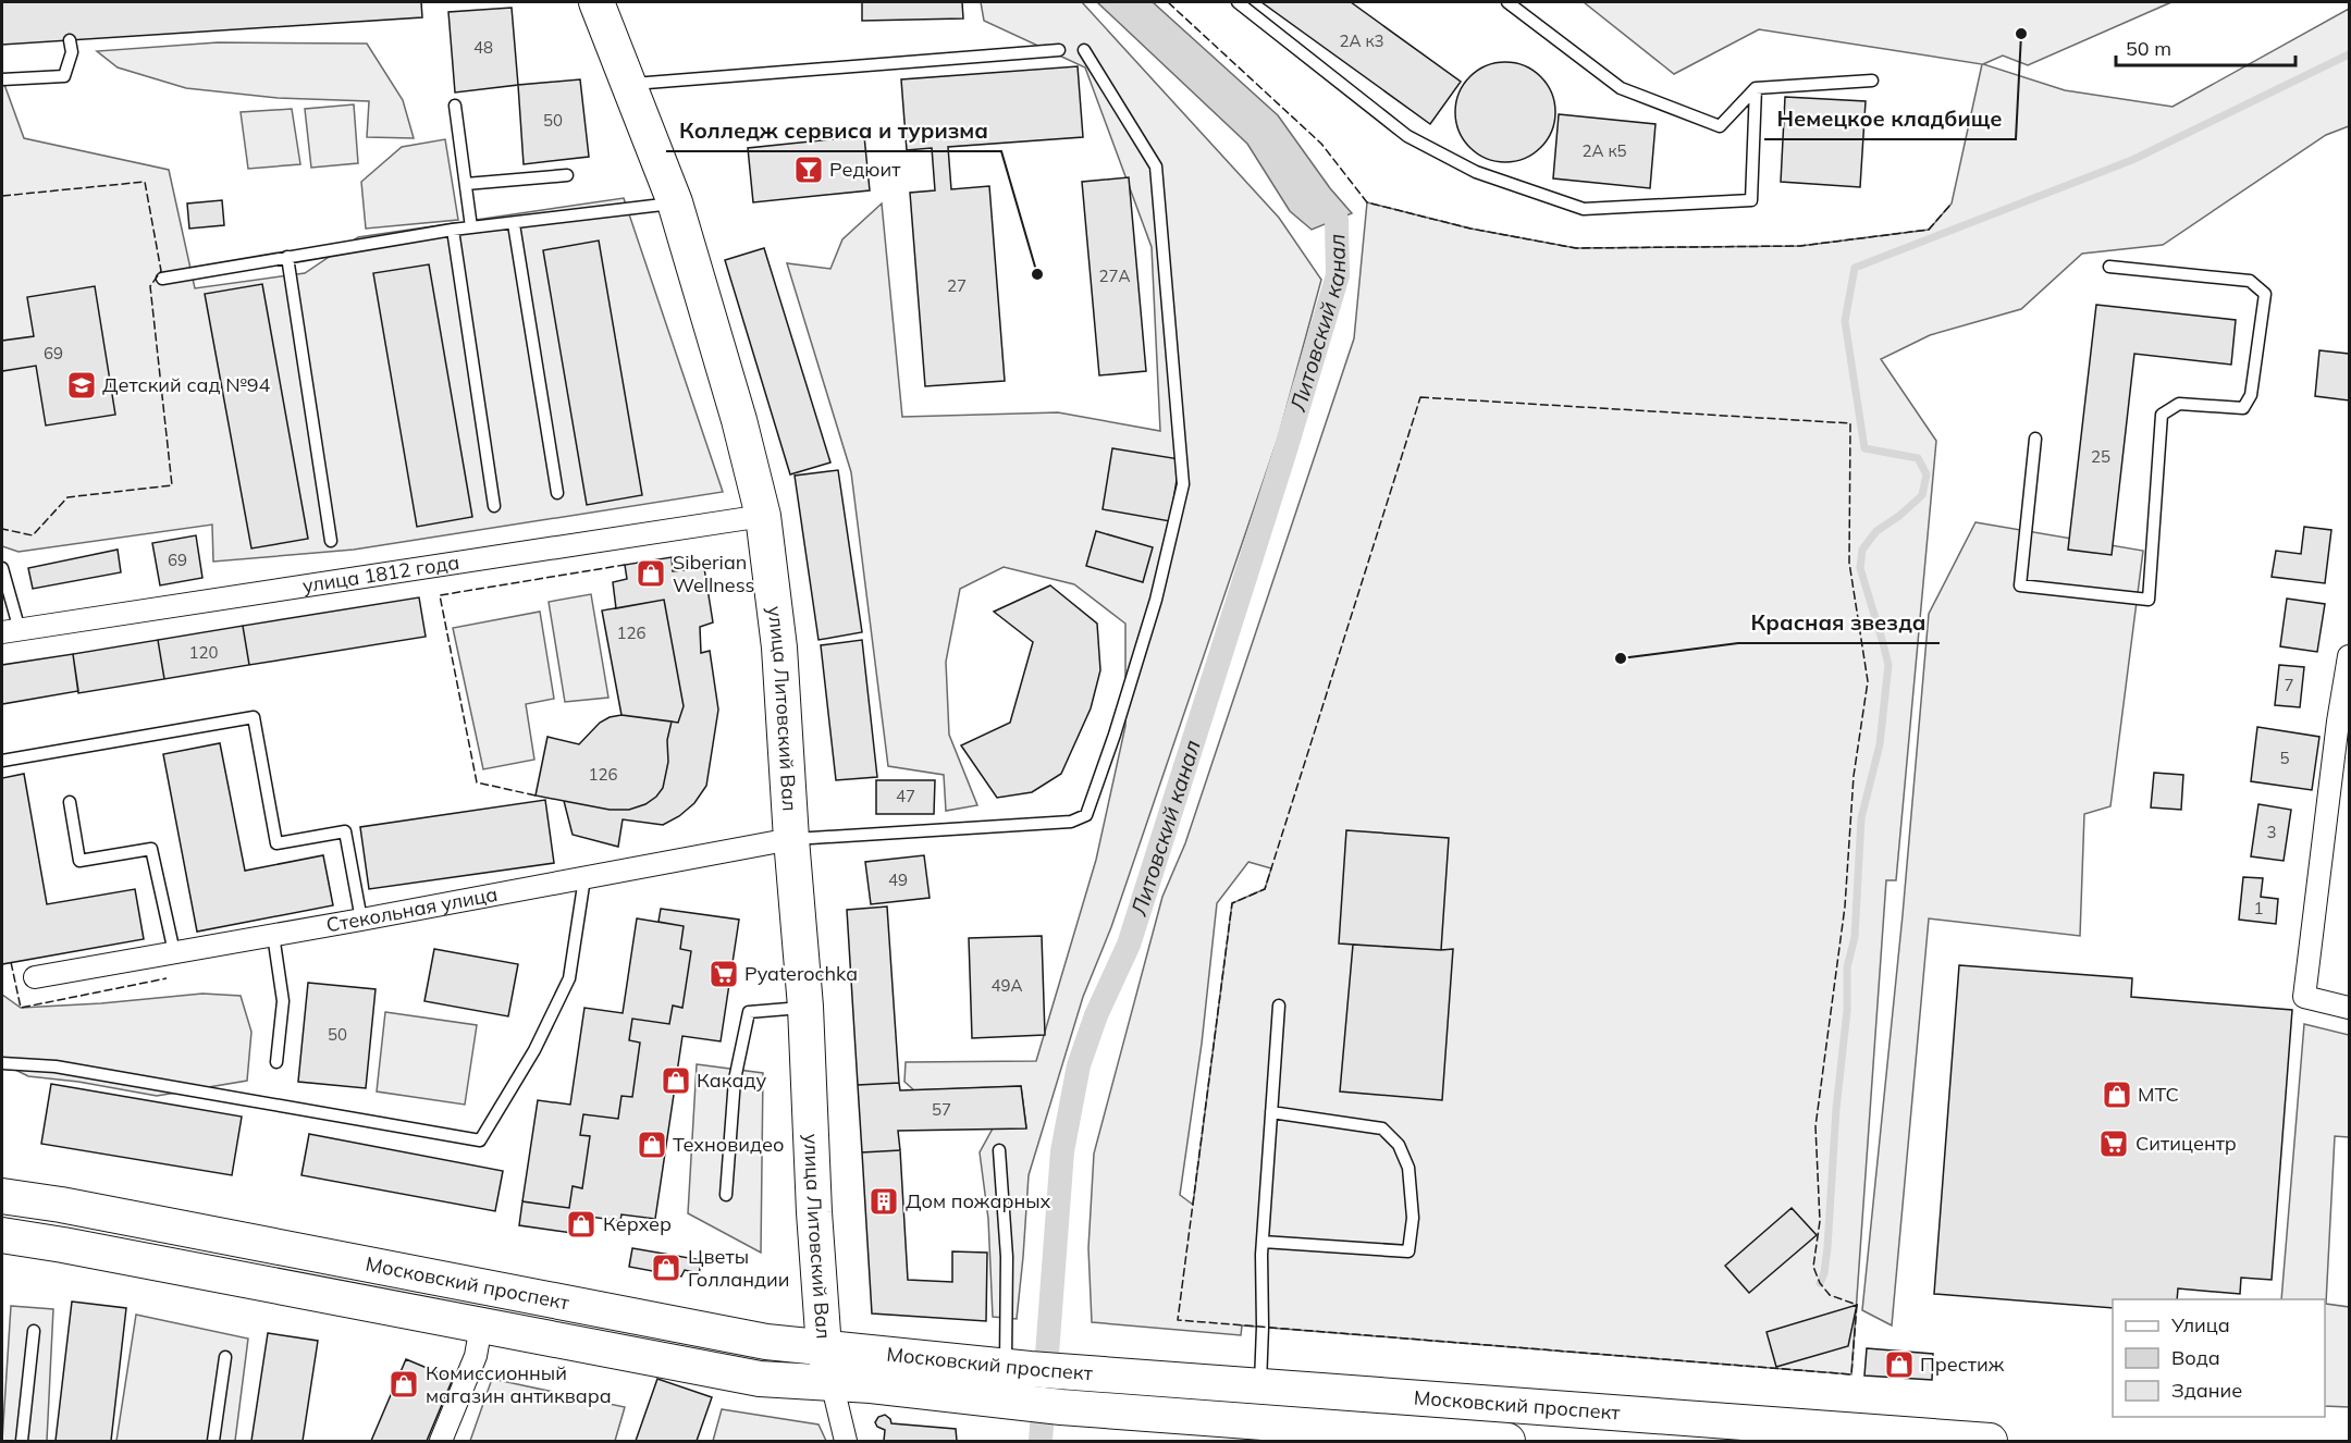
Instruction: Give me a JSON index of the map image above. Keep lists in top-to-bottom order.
{
  "streets": {
    "main road": ["улица Литовский Вал", "Московский проспект"],
    "street": ["улица 1812 года", "Стекольная улица"]
  },
  "crossings": [
    ["улица 1812 года", "улица Литовский Вал"],
    ["улица Литовский Вал", "Стекольная улица"],
    ["улица Литовский Вал", "Московский проспект"]
  ],
  "water": ["Литовский канал"],
  "places": {
    "other": ["Немецкое кладбище", "Колледж сервиса и туризма", "Красная звезда"],
    "bar": ["Редюит"],
    "school or university": ["Детский сад №94"],
    "shop": [
      "Siberian Wellness",
      "Какаду",
      "МТС",
      "Техновидео",
      "Керхер",
      "Цветы Голландии",
      "Престиж",
      "Комиссионный магазин антиквара"
    ],
    "supermarket": ["Pyaterochka", "Ситицентр"],
    "building": ["Дом пожарных"]
  },
  "house_numbers": [
    "2А к3",
    "48",
    "50",
    "2А к5",
    "27А",
    "27",
    "69",
    "25",
    "69",
    "126",
    "120",
    "7",
    "5",
    "126",
    "47",
    "3",
    "49",
    "1",
    "49А",
    "50",
    "57"
  ],
  "legend": ["Улица", "Вода", "Здание"],
  "scale_bar": "50 m"
}
